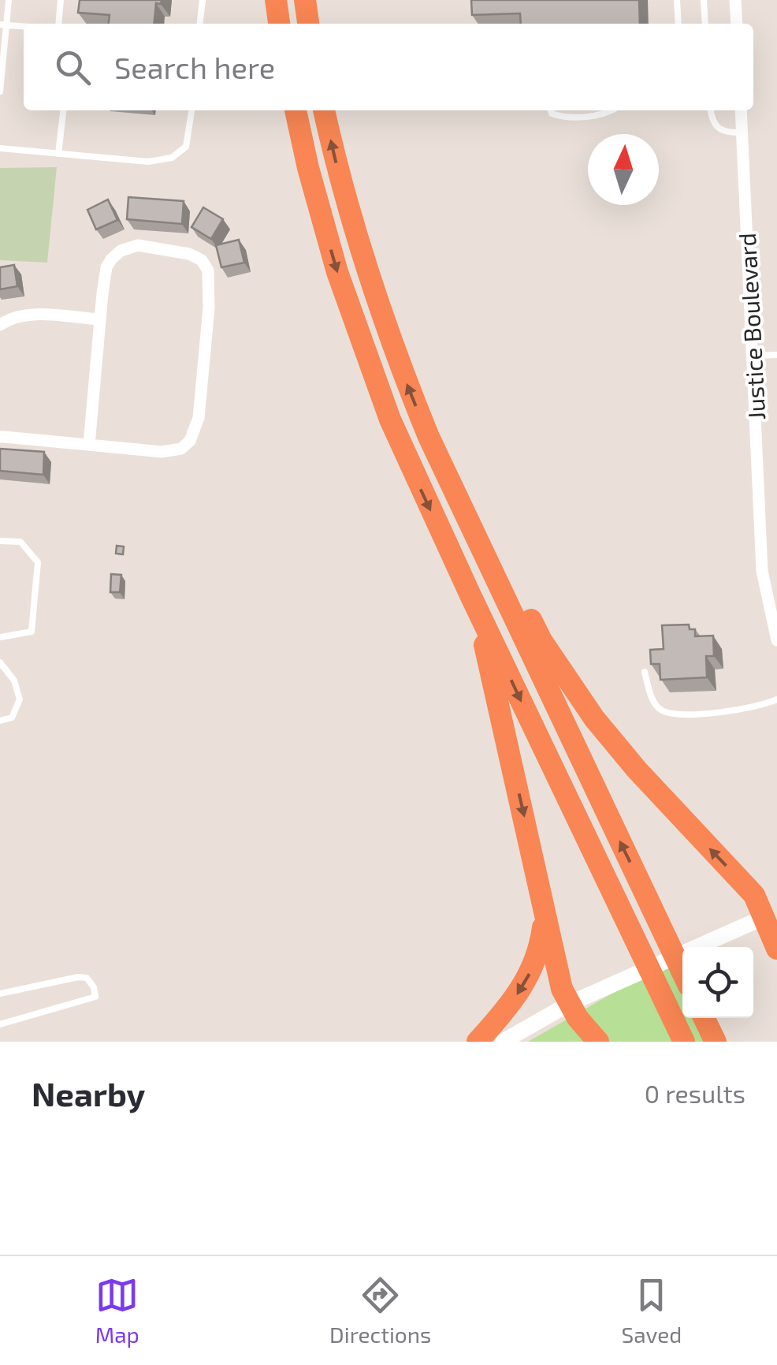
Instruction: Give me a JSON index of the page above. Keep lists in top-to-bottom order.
{
  "streets": {
    "street": ["Justice Boulevard"]
  },
  "north": "top",
  "page": {
    "search": "Search here",
    "heading": ["Nearby", "0 results"],
    "nav": ["Map", "Directions", "Saved"]
  }
}
